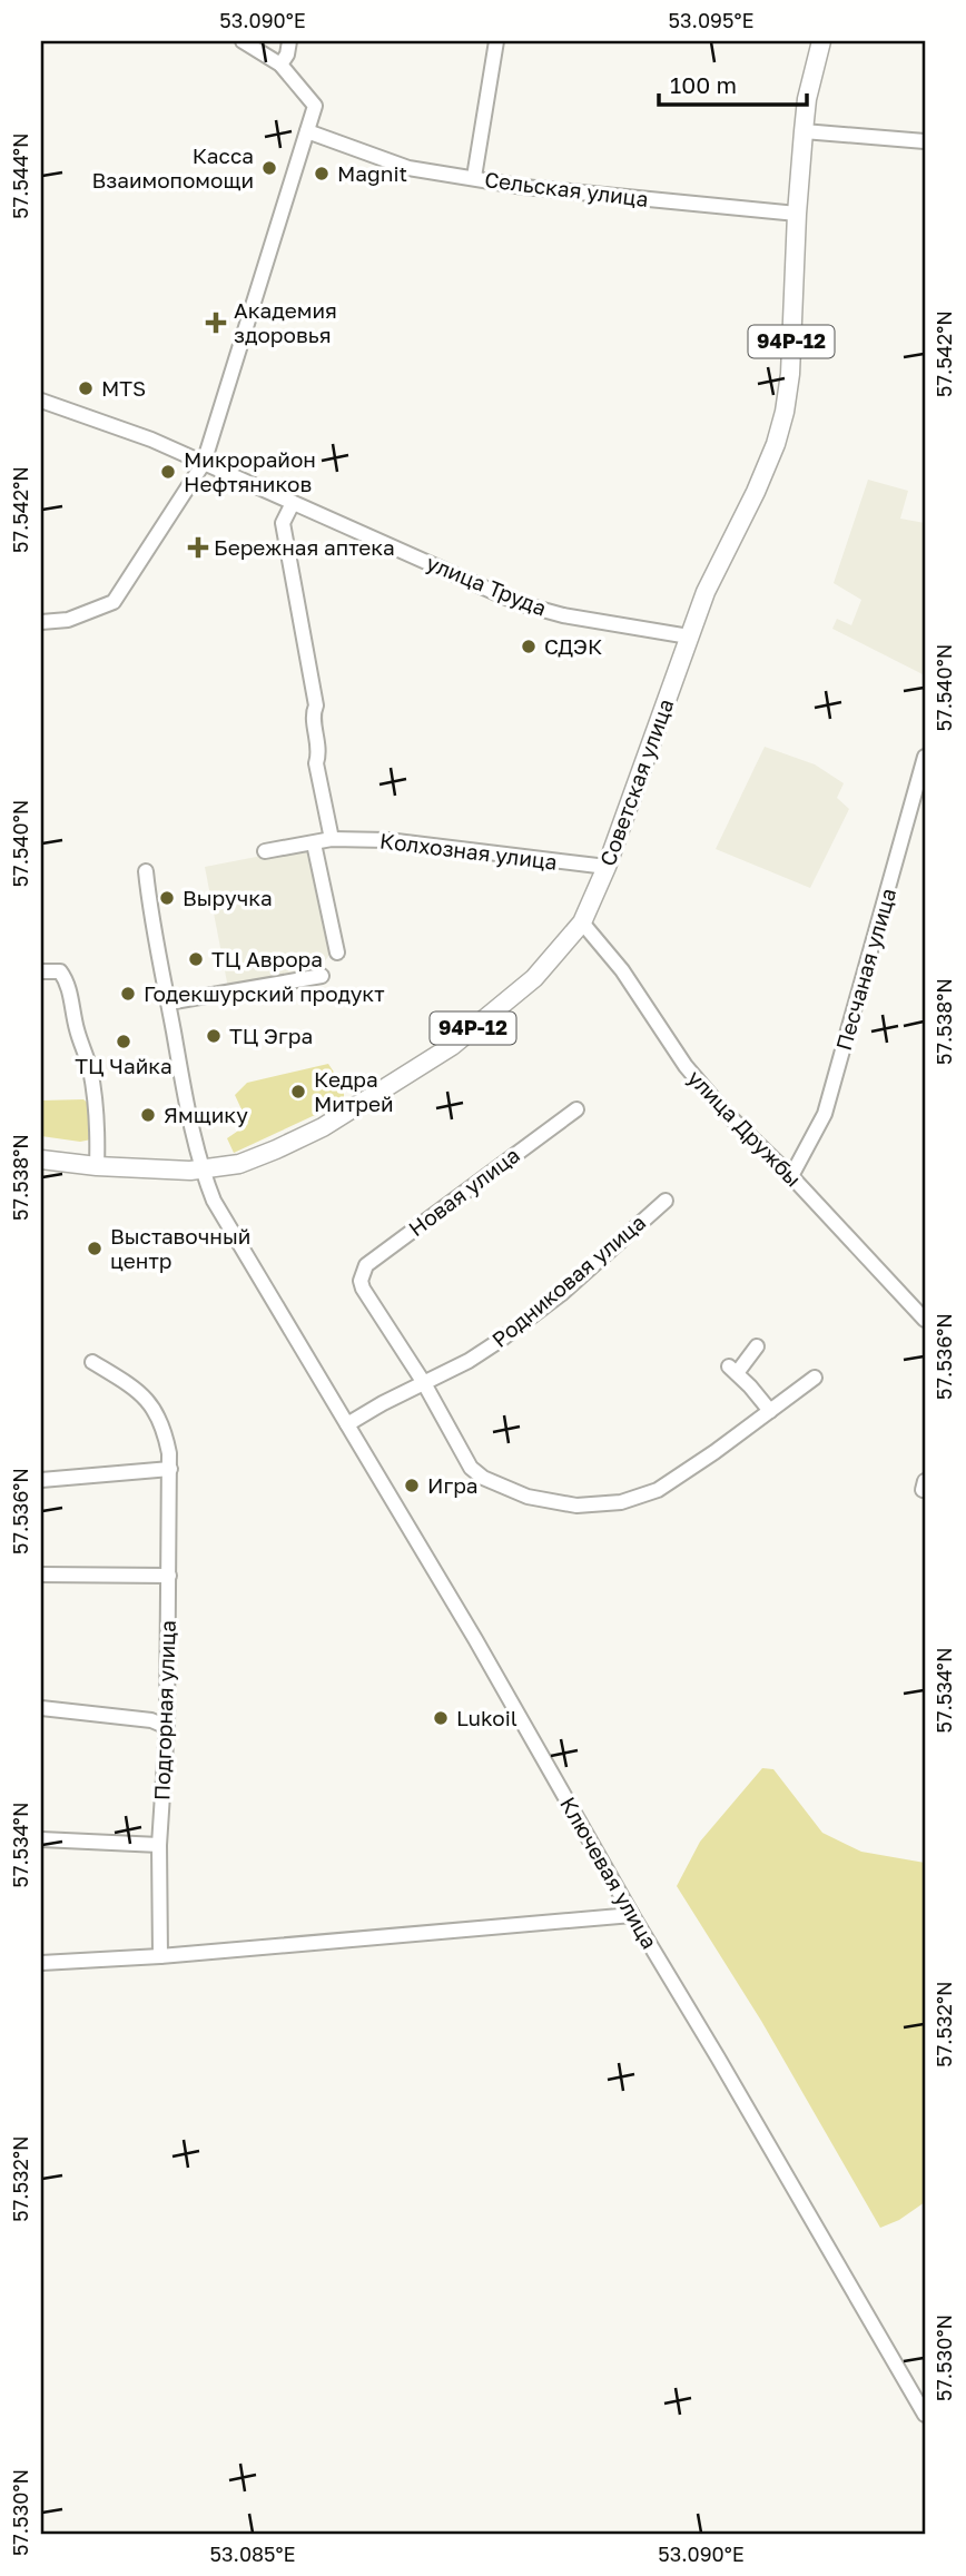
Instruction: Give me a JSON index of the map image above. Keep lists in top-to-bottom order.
{
  "streets": {
    "main road": ["94Р-12", "Советская улица"],
    "street": [
      "Сельская улица",
      "улица Труда",
      "Колхозная улица",
      "Песчаная улица",
      "улица Дружбы",
      "Новая улица",
      "Родниковая улица",
      "Подгорная улица",
      "Ключевая улица"
    ]
  },
  "crossings": [
    ["Сельская улица", "Советская улица"],
    ["улица Труда", "Советская улица"],
    ["Советская улица", "Колхозная улица"],
    ["Советская улица", "улица Дружбы"],
    ["Советская улица", "Ключевая улица"],
    ["Песчаная улица", "улица Дружбы"],
    ["Новая улица", "Родниковая улица"],
    ["Родниковая улица", "Ключевая улица"]
  ],
  "places": {
    "other": [
      "Касса Взаимопомощи",
      "Magnit",
      "MTS",
      "Микрорайон Нефтяников",
      "СДЭК",
      "Выручка",
      "ТЦ Аврора",
      "Годекшурский продукт",
      "ТЦ Эгра",
      "ТЦ Чайка",
      "Кедра Митрей",
      "Ямщику",
      "Выставочный центр",
      "Игра",
      "Lukoil"
    ],
    "health": ["Академия здоровья", "Бережная аптека"]
  },
  "scale_bar": "100 m",
  "coordinates": [
    "53.090°E",
    "53.095°E",
    "57.544°N",
    "57.542°N",
    "57.540°N",
    "57.538°N",
    "57.536°N",
    "57.534°N",
    "57.532°N",
    "57.530°N",
    "53.085°E"
  ]
}
